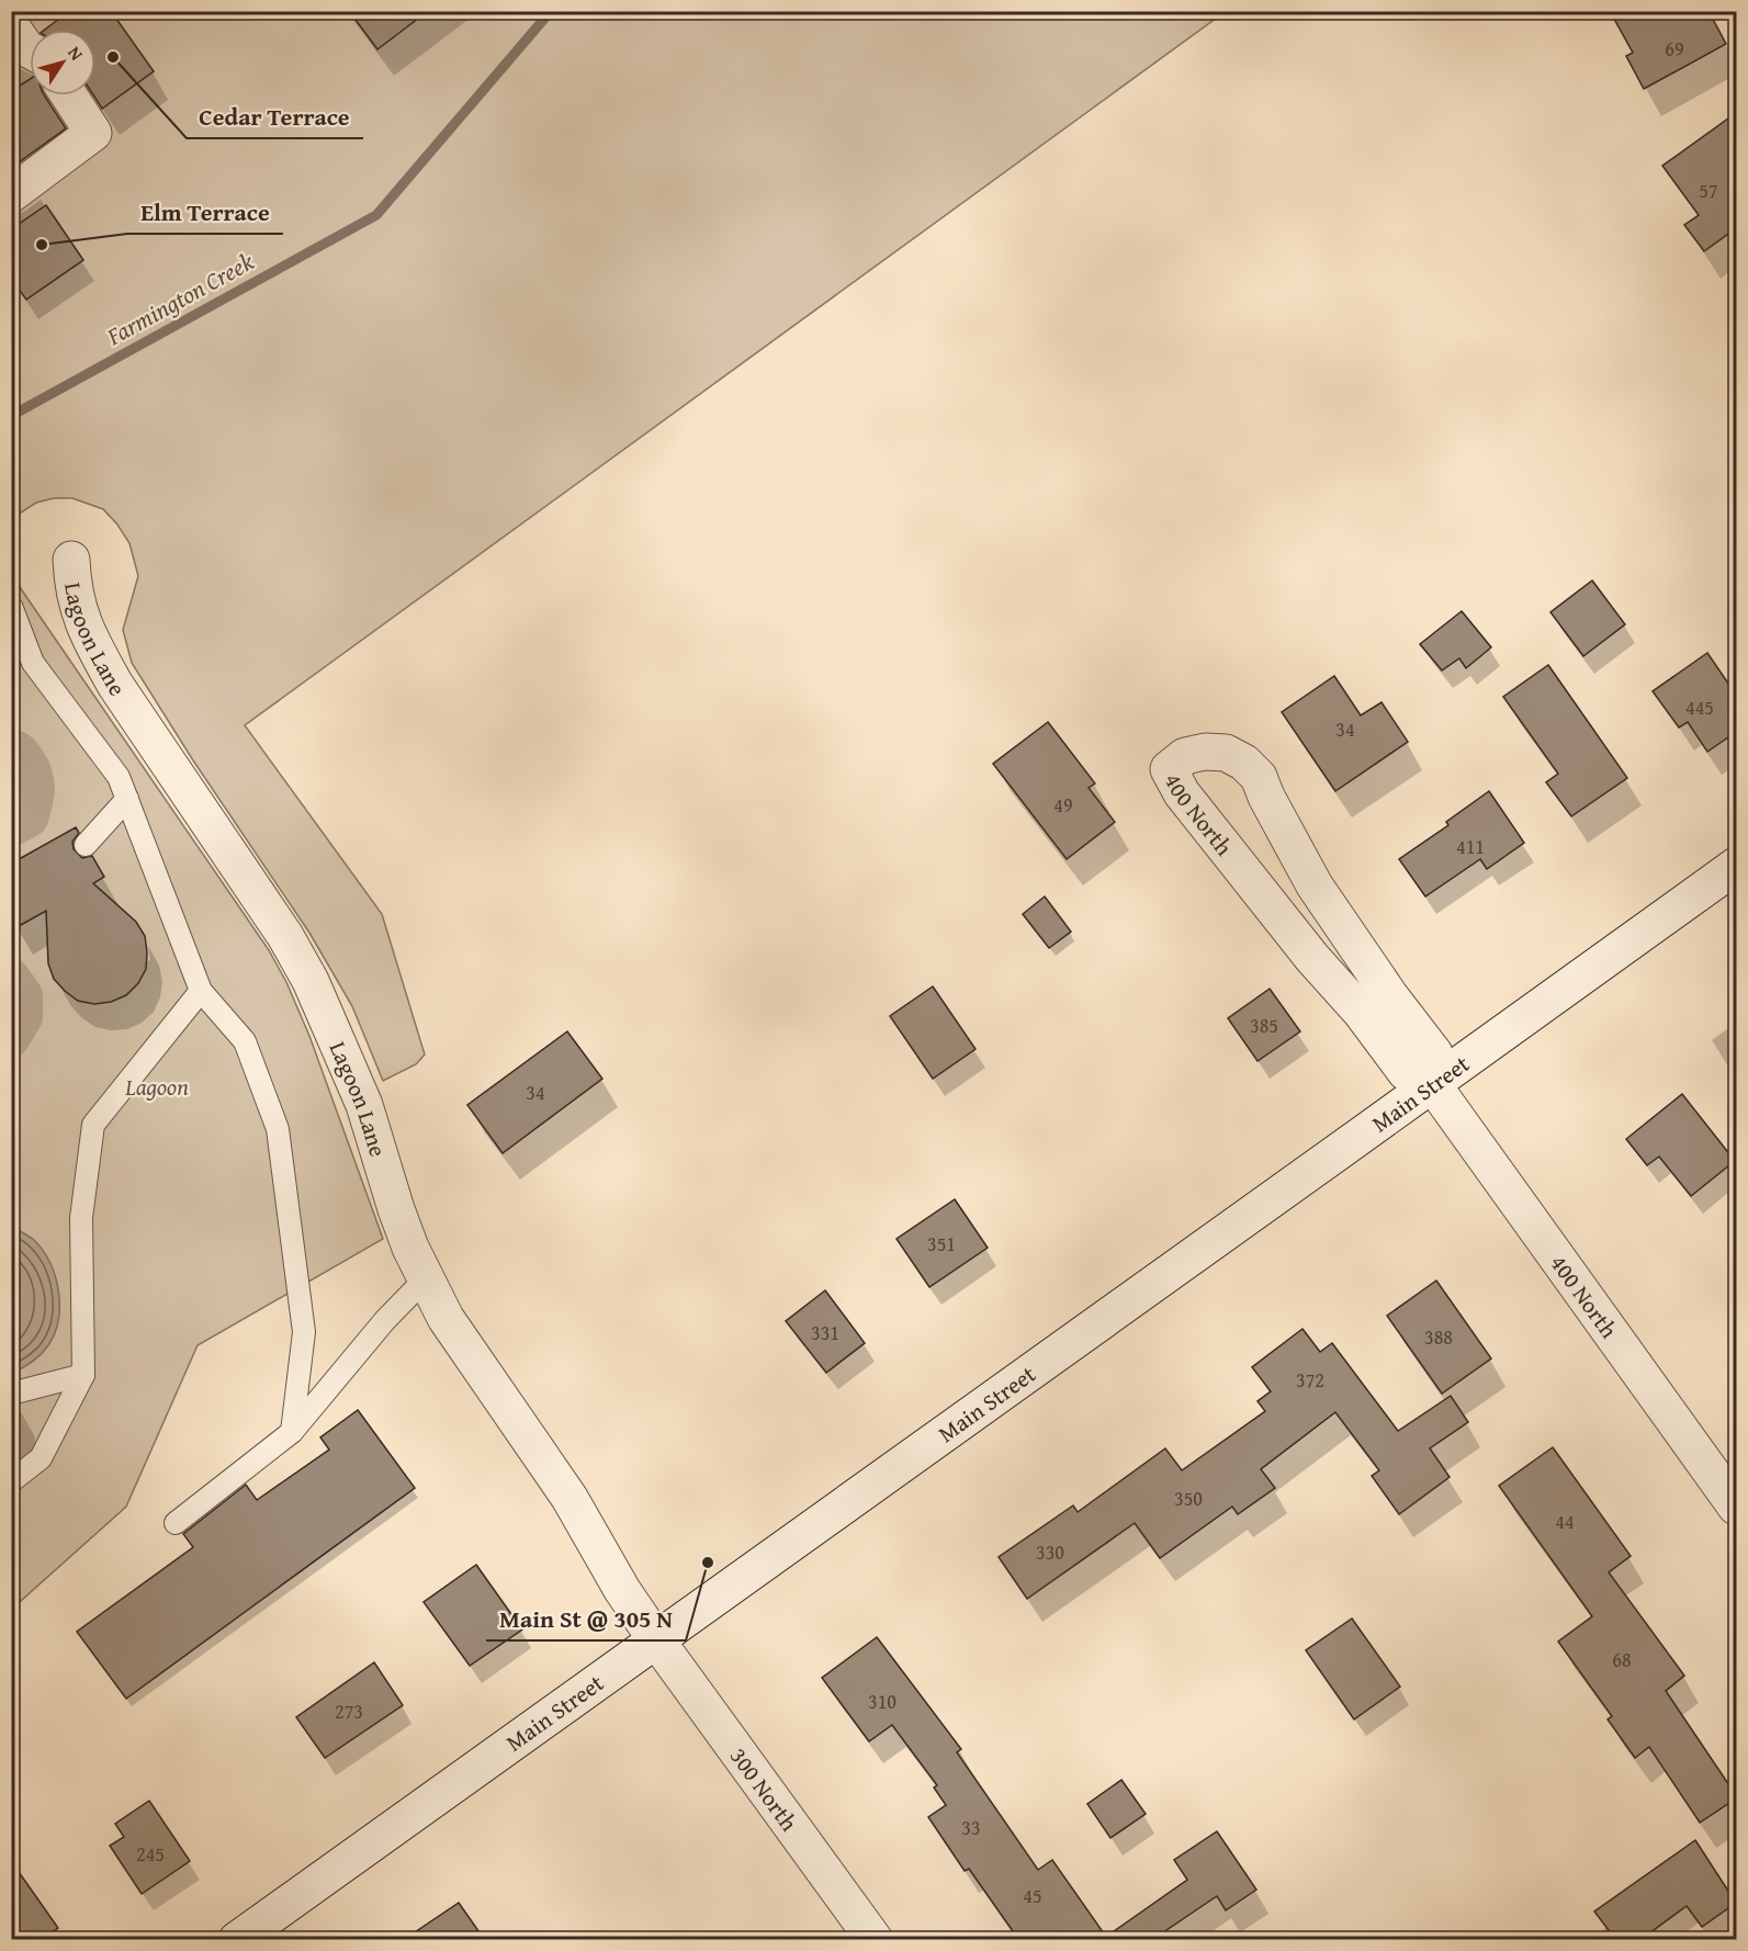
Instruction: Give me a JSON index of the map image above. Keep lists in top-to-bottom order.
{
  "streets": {
    "street": [
      "Lagoon Lane",
      "400 North",
      "Main Street",
      "300 North"
    ]
  },
  "crossings": [
    ["Lagoon Lane", "Main Street"],
    ["Lagoon Lane", "300 North"],
    ["400 North", "Main Street"],
    ["Main Street", "300 North"]
  ],
  "water": ["Farmington Creek"],
  "parks": ["Lagoon"],
  "places": ["Cedar Terrace", "Elm Terrace", "Main St @ 305 N"],
  "house_numbers": [
    "69",
    "57",
    "445",
    "34",
    "49",
    "411",
    "385",
    "34",
    "351",
    "331",
    "388",
    "372",
    "350",
    "44",
    "330",
    "68",
    "310",
    "273",
    "33",
    "245",
    "45"
  ],
  "north": "top right"
}
